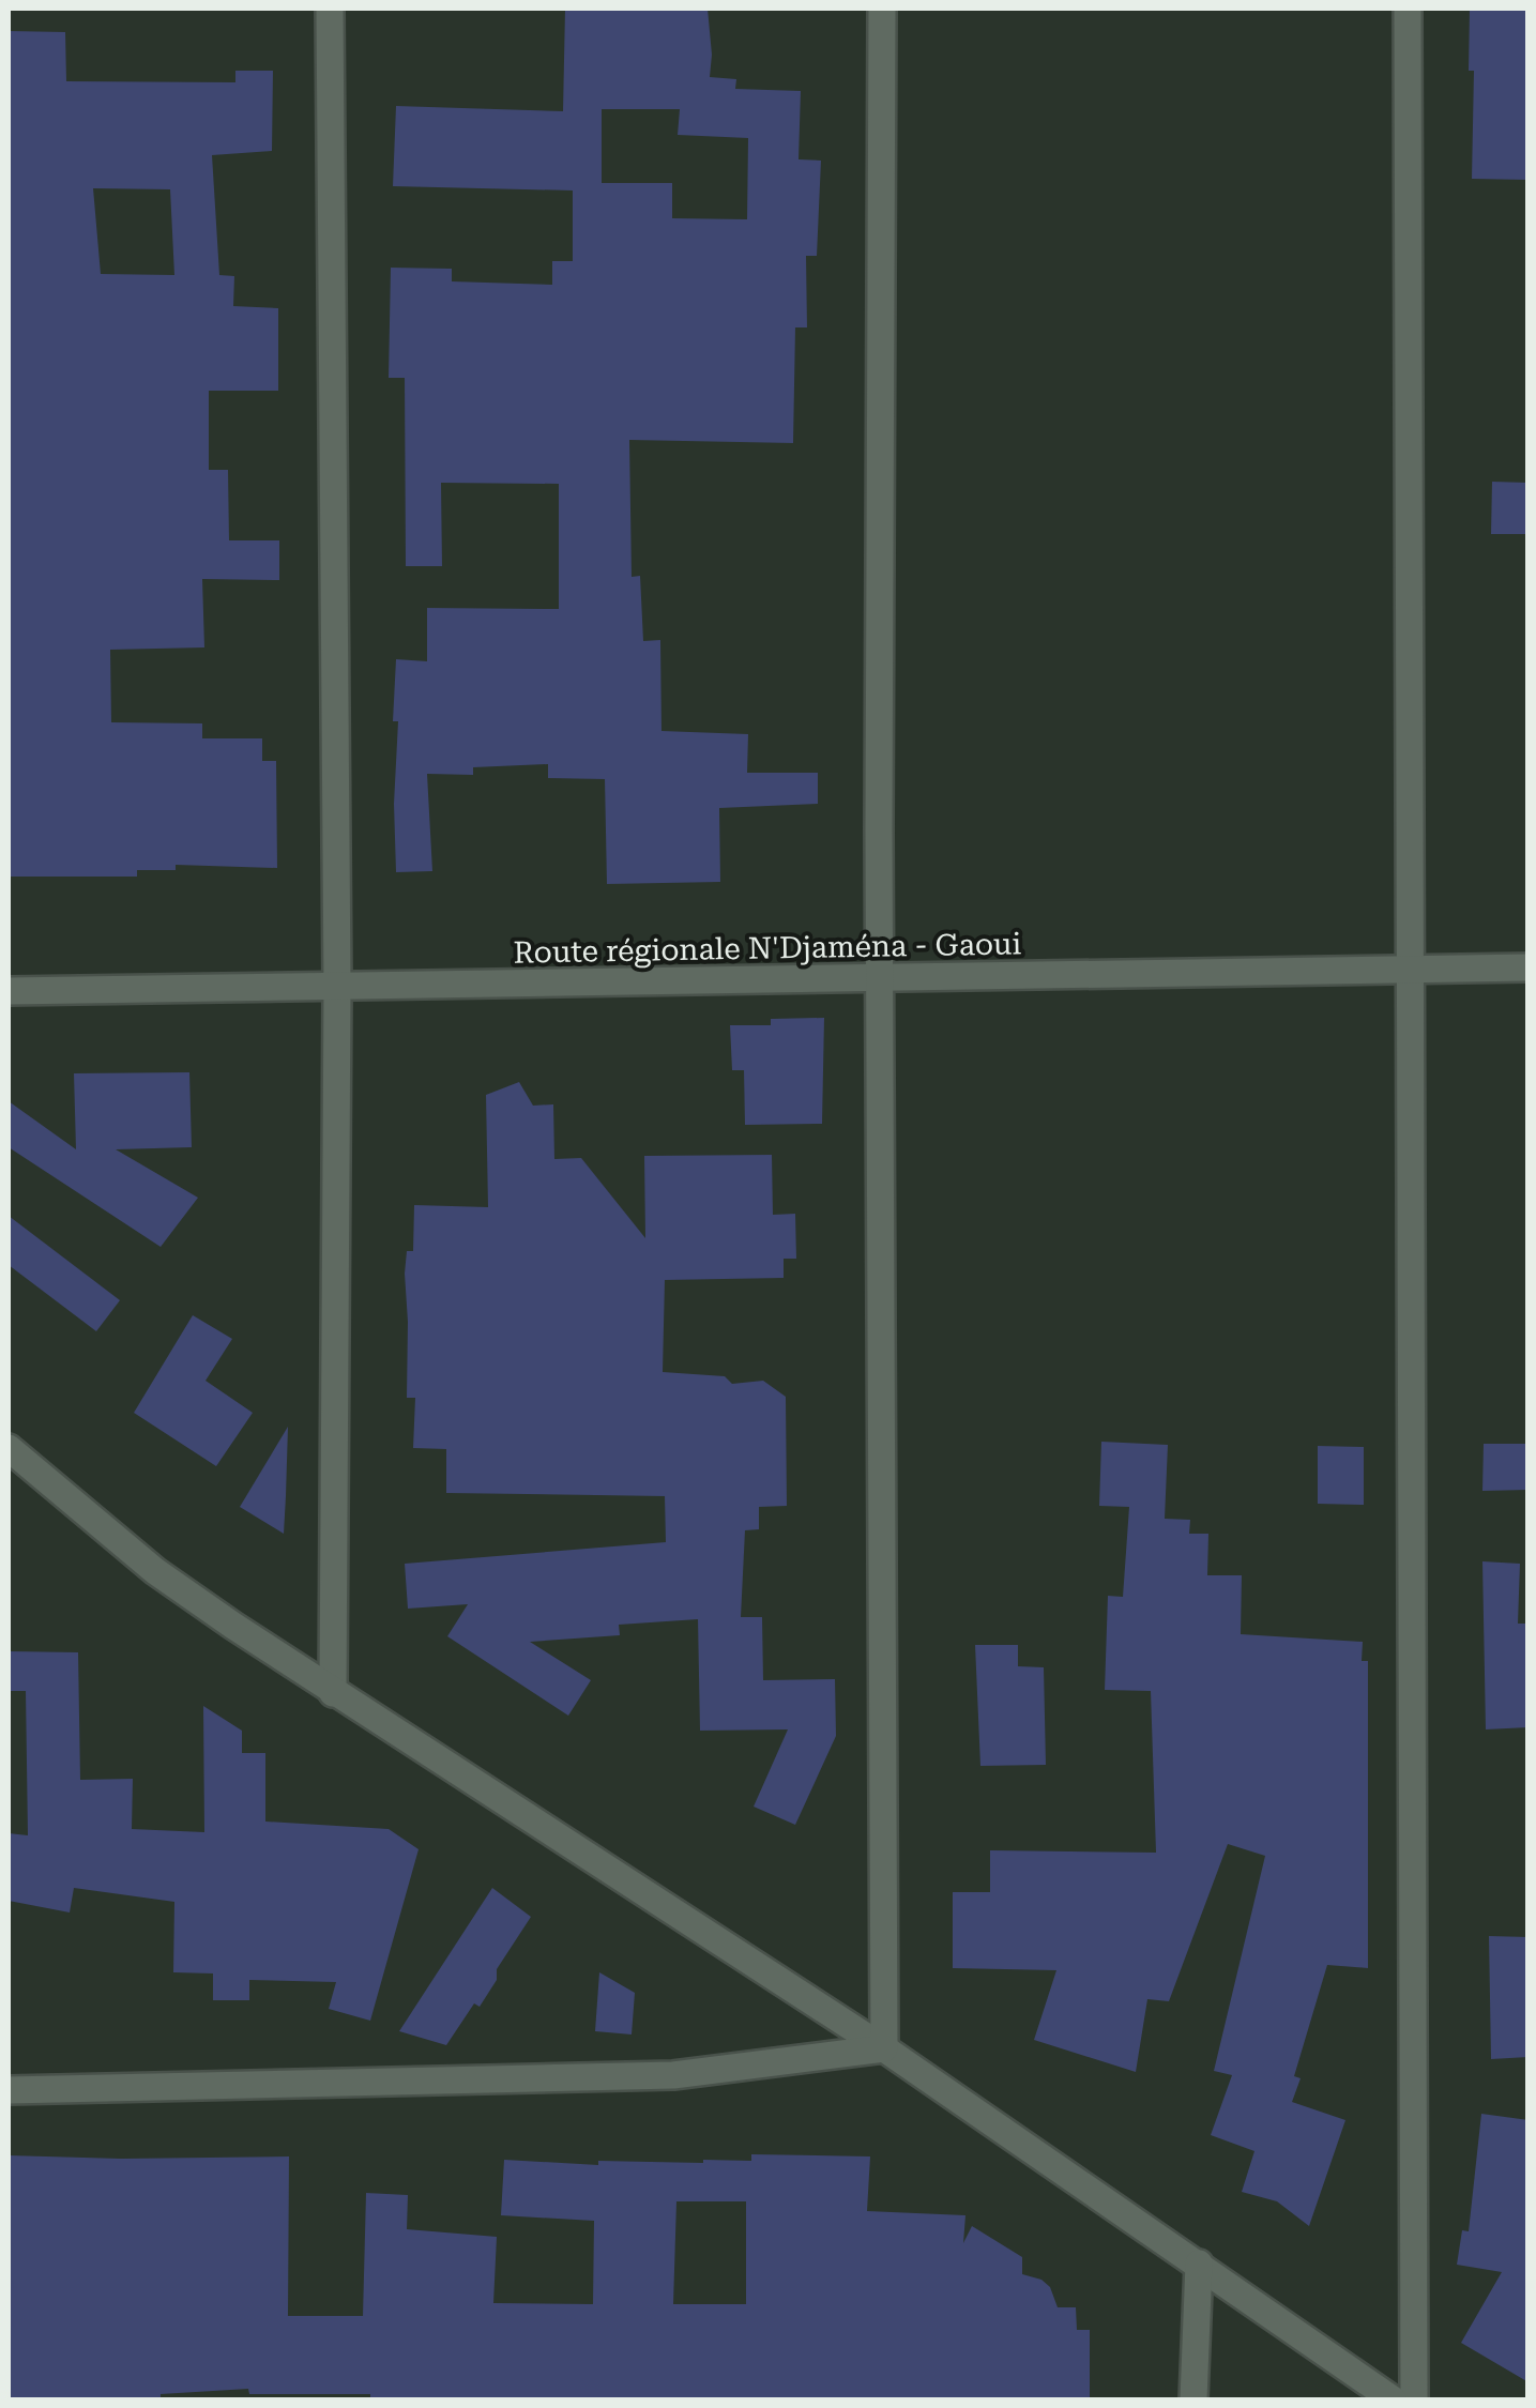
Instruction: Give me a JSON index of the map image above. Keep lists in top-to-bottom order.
{
  "streets": {
    "street": ["Route régionale N'Djaména - Gaoui"]
  }
}
